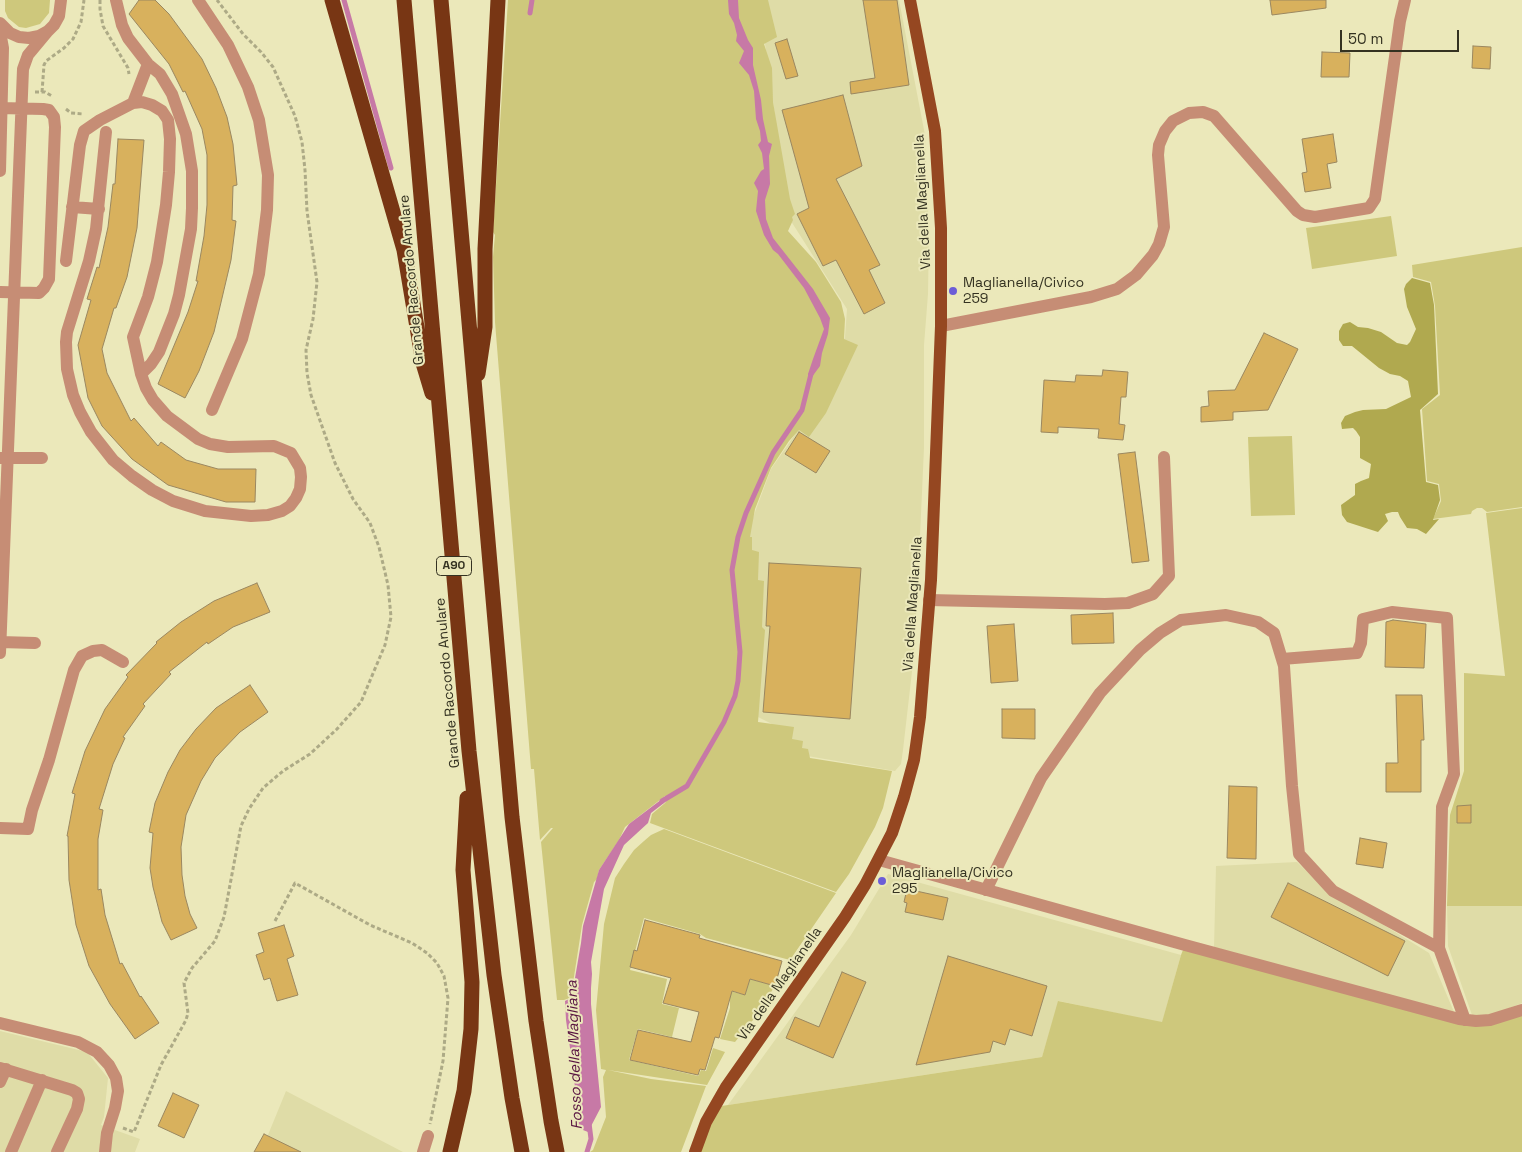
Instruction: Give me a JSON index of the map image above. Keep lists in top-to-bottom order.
{
  "streets": {
    "highway": ["Grande Raccordo Anulare", "A90"],
    "main road": ["Via della Maglianella"]
  },
  "water": ["Fosso della Magliana"],
  "places": ["Maglianella/Civico 259", "Maglianella/Civico 295"],
  "scale_bar": "50 m"
}
